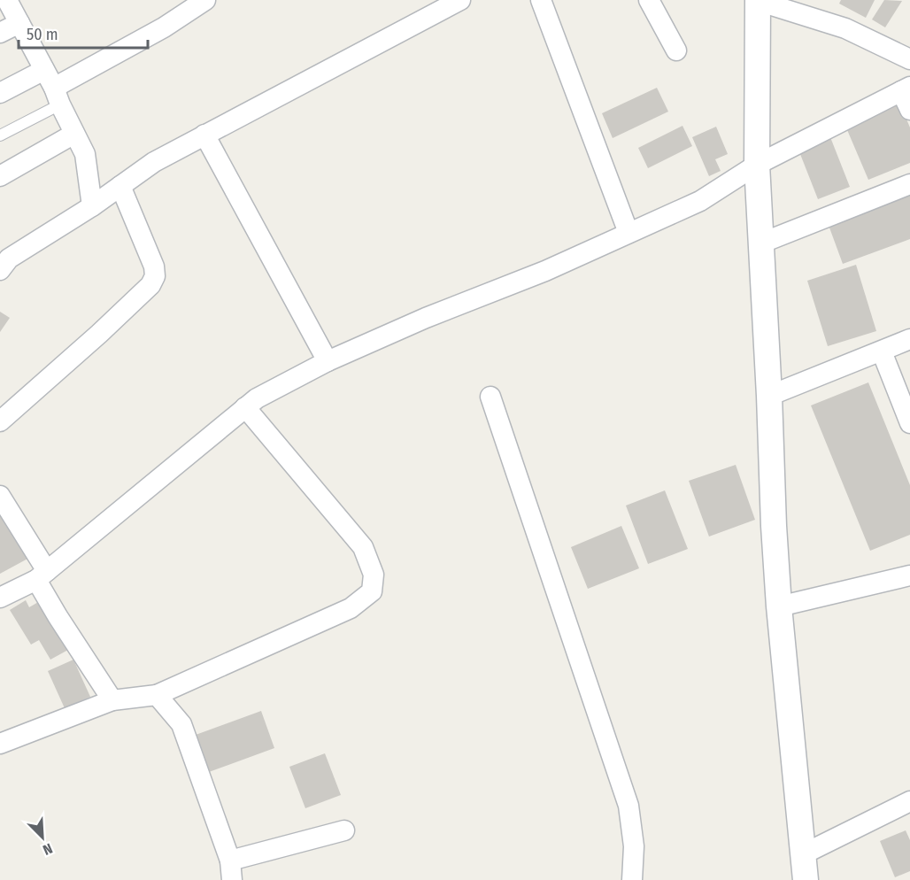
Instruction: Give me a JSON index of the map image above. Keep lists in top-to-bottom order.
{
  "scale_bar": "50 m",
  "north": "bottom right"
}
